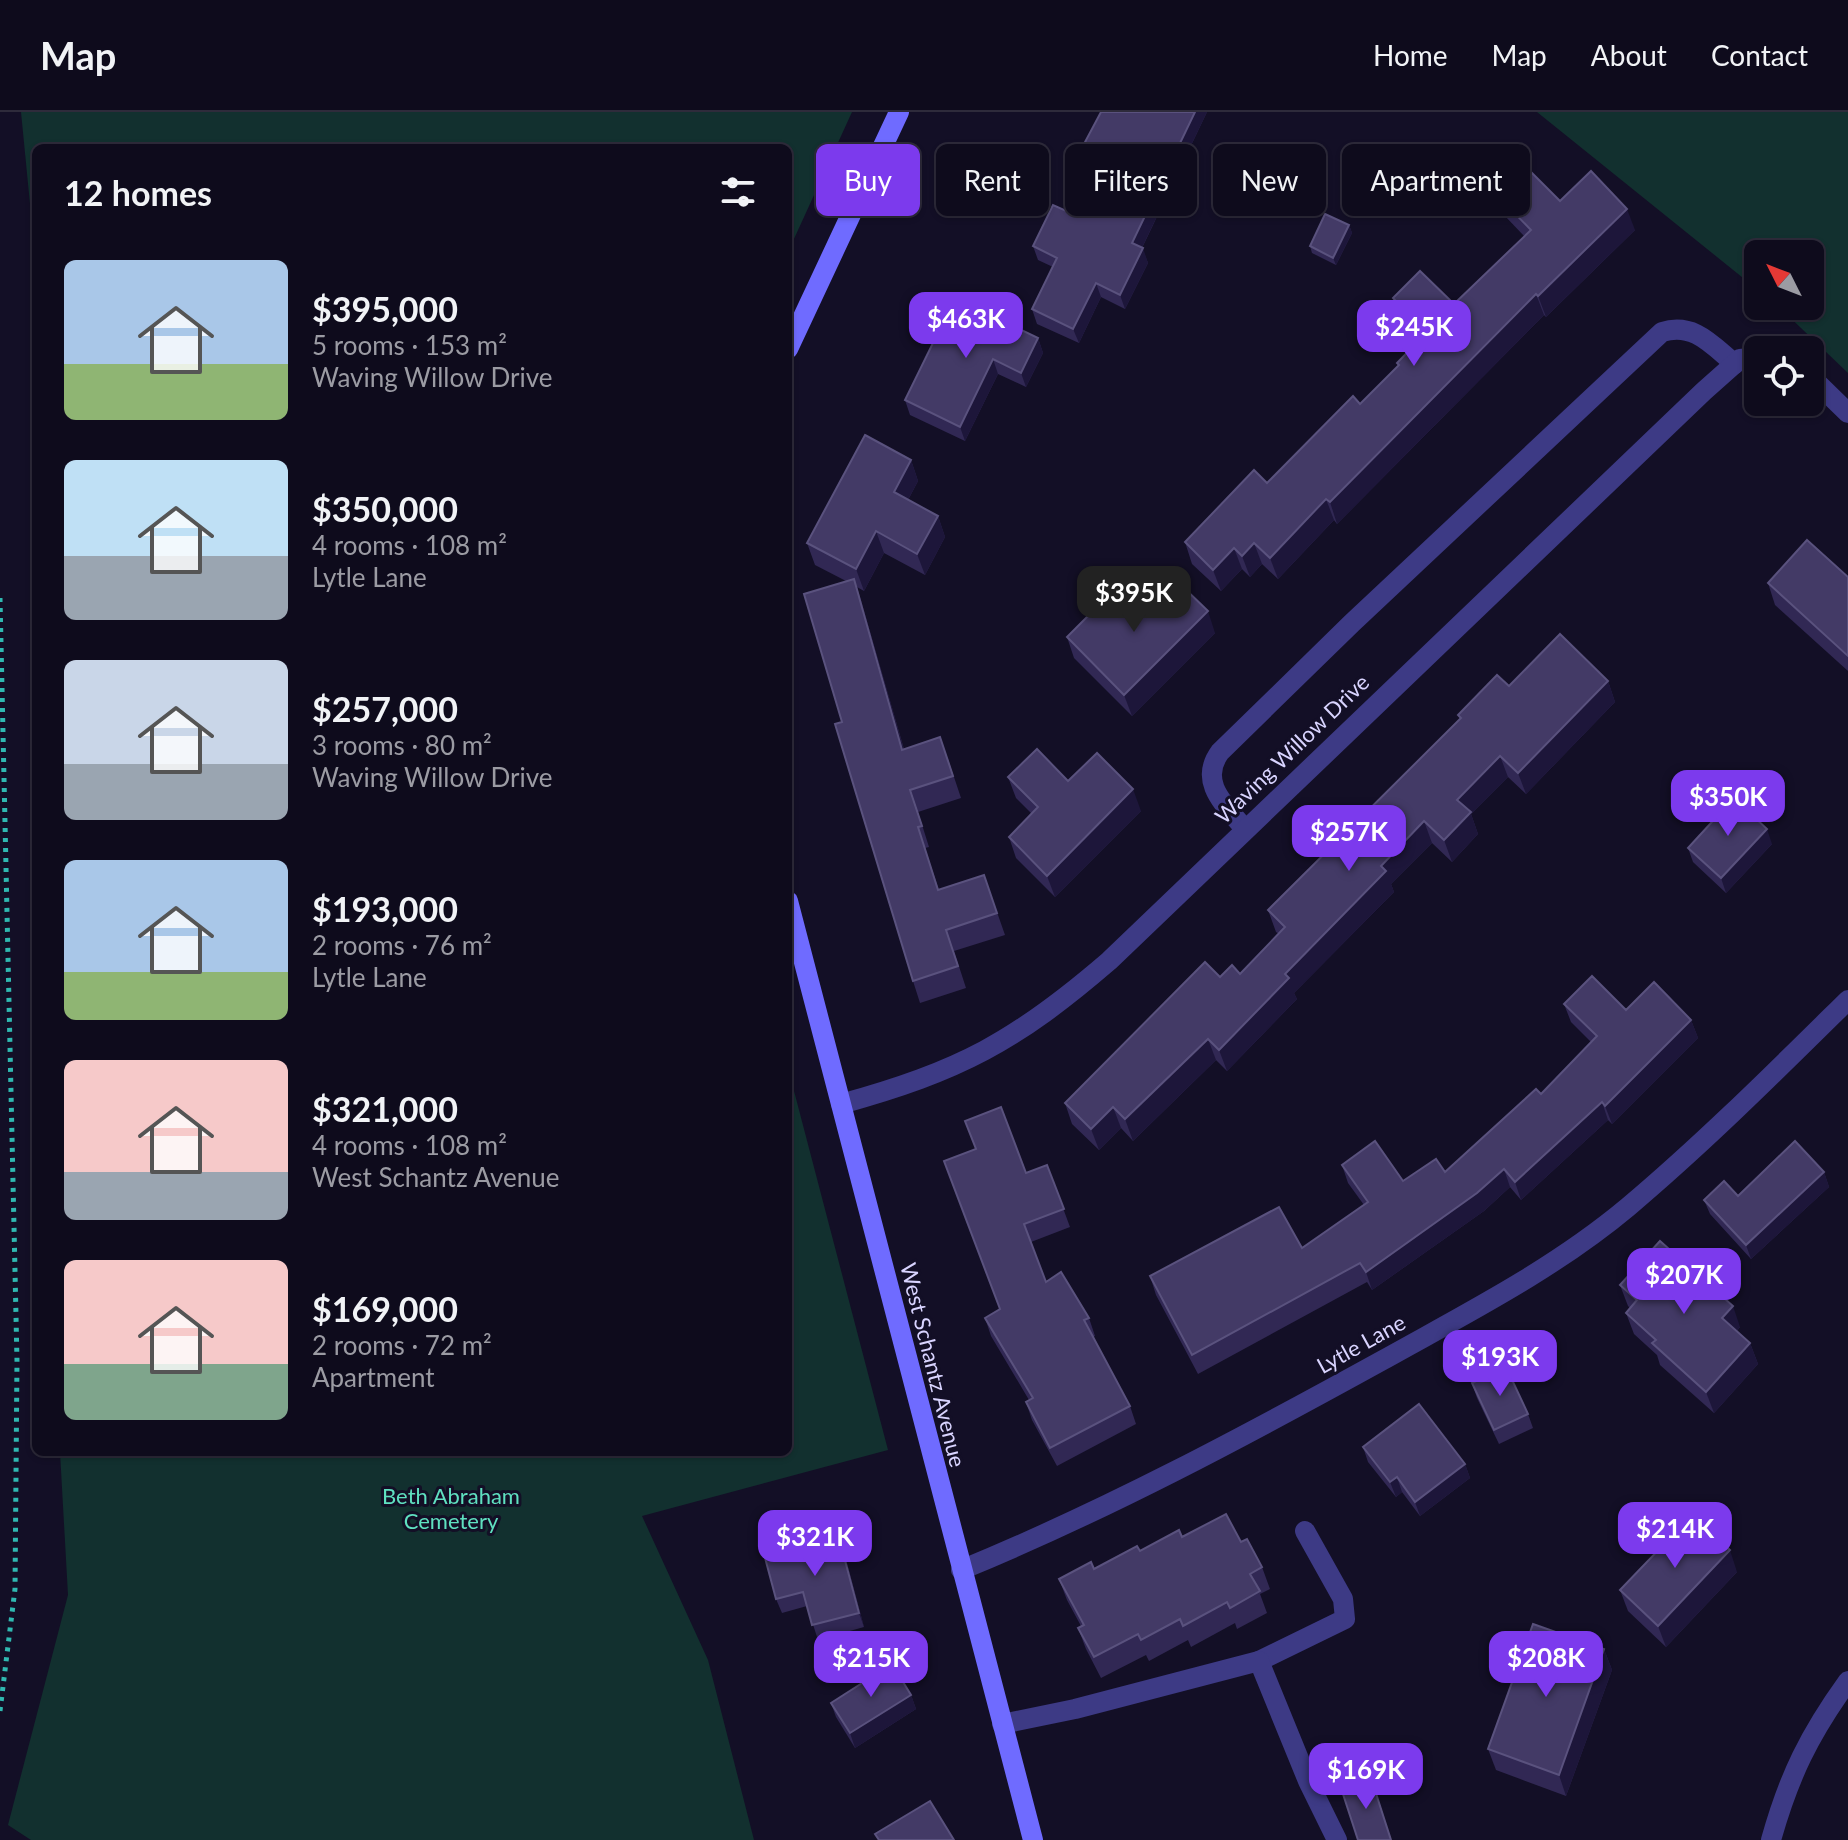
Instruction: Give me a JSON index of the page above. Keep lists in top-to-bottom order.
{
  "streets": {
    "main road": ["West Schantz Avenue"],
    "street": ["Waving Willow Drive", "Lytle Lane"]
  },
  "crossings": [
    ["Waving Willow Drive", "West Schantz Avenue"],
    ["Lytle Lane", "West Schantz Avenue"]
  ],
  "parks": ["Beth Abraham Cemetery"],
  "north": "top left",
  "page": {
    "header": "Map",
    "nav": [
      "Home",
      "Map",
      "About",
      "Contact"
    ],
    "chip": [
      "Buy",
      "Rent",
      "Filters",
      "New",
      "Apartment"
    ],
    "heading": "12 homes",
    "list": [
      {
        "name": "$395,000",
        "note": "5 rooms · 153 m² · Waving Willow Drive"
      },
      {
        "name": "$350,000",
        "note": "4 rooms · 108 m² · Lytle Lane"
      },
      {
        "name": "$257,000",
        "note": "3 rooms · 80 m² · Waving Willow Drive"
      },
      {
        "name": "$193,000",
        "note": "2 rooms · 76 m² · Lytle Lane"
      },
      {
        "name": "$321,000",
        "note": "4 rooms · 108 m² · West Schantz Avenue"
      },
      {
        "name": "$169,000",
        "note": "2 rooms · 72 m² · Apartment"
      }
    ],
    "price": [
      "$463K",
      "$245K",
      "$395K",
      "$350K",
      "$257K",
      "$207K",
      "$193K",
      "$214K",
      "$321K",
      "$215K",
      "$208K",
      "$169K"
    ]
  }
}
